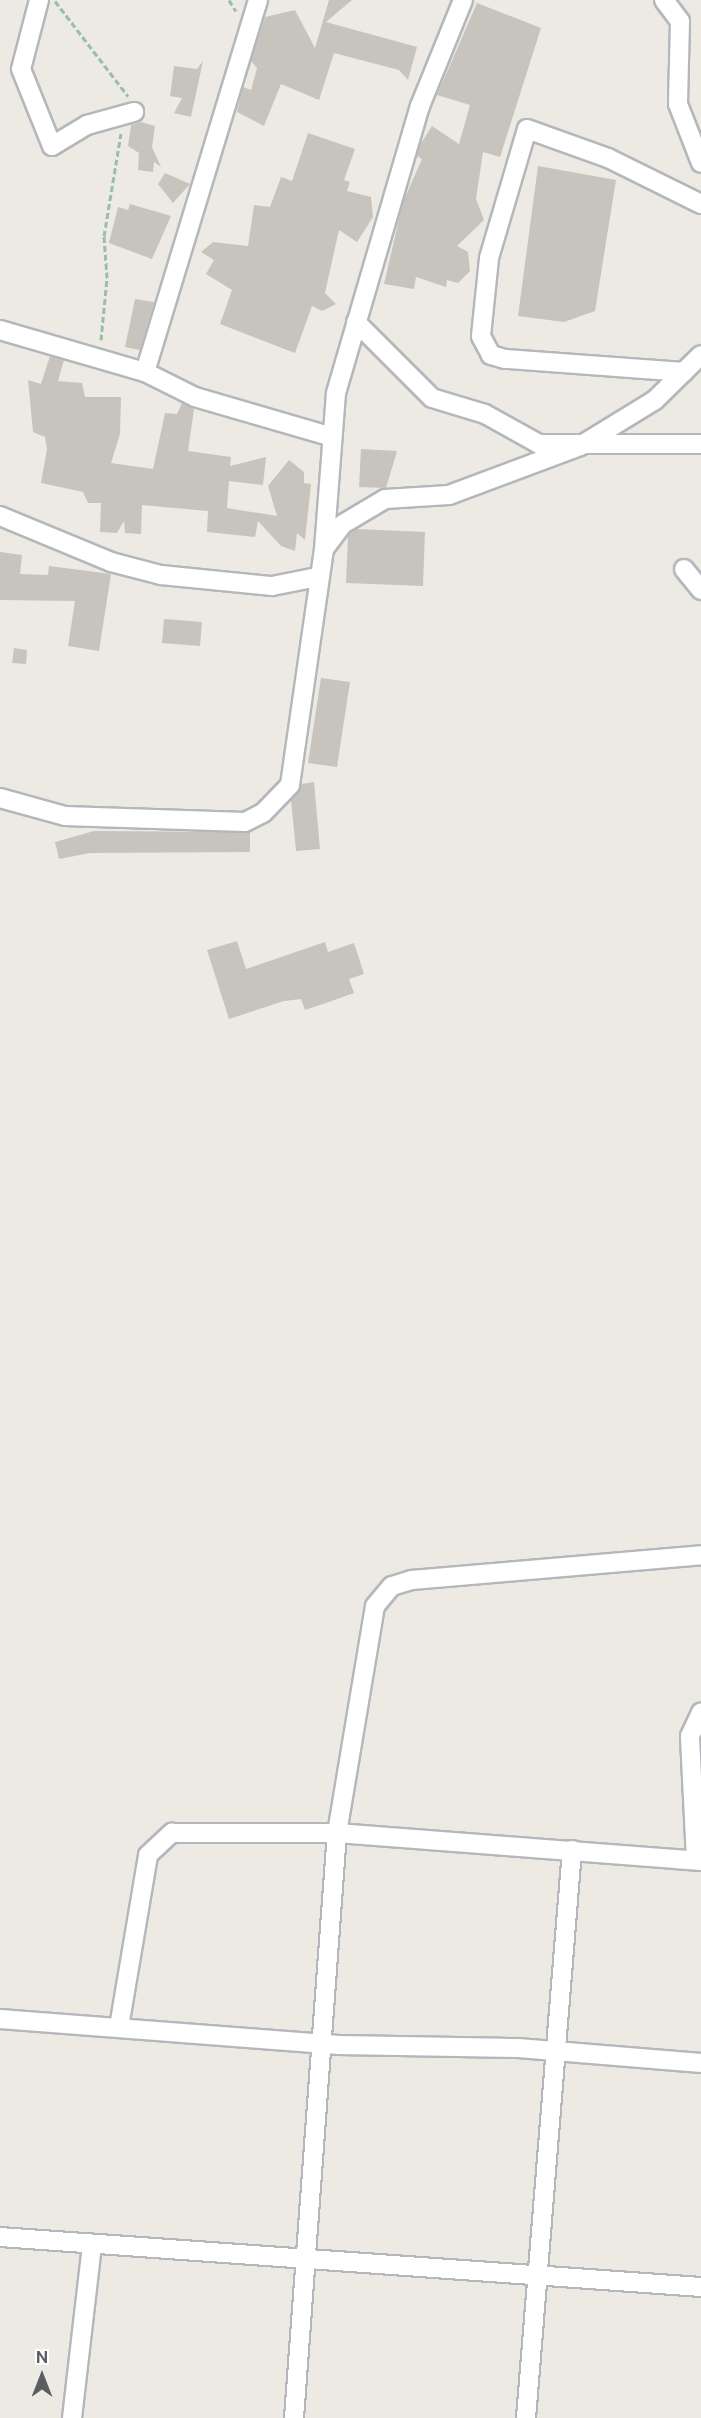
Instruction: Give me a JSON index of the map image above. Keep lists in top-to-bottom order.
{
  "north": "top"
}
